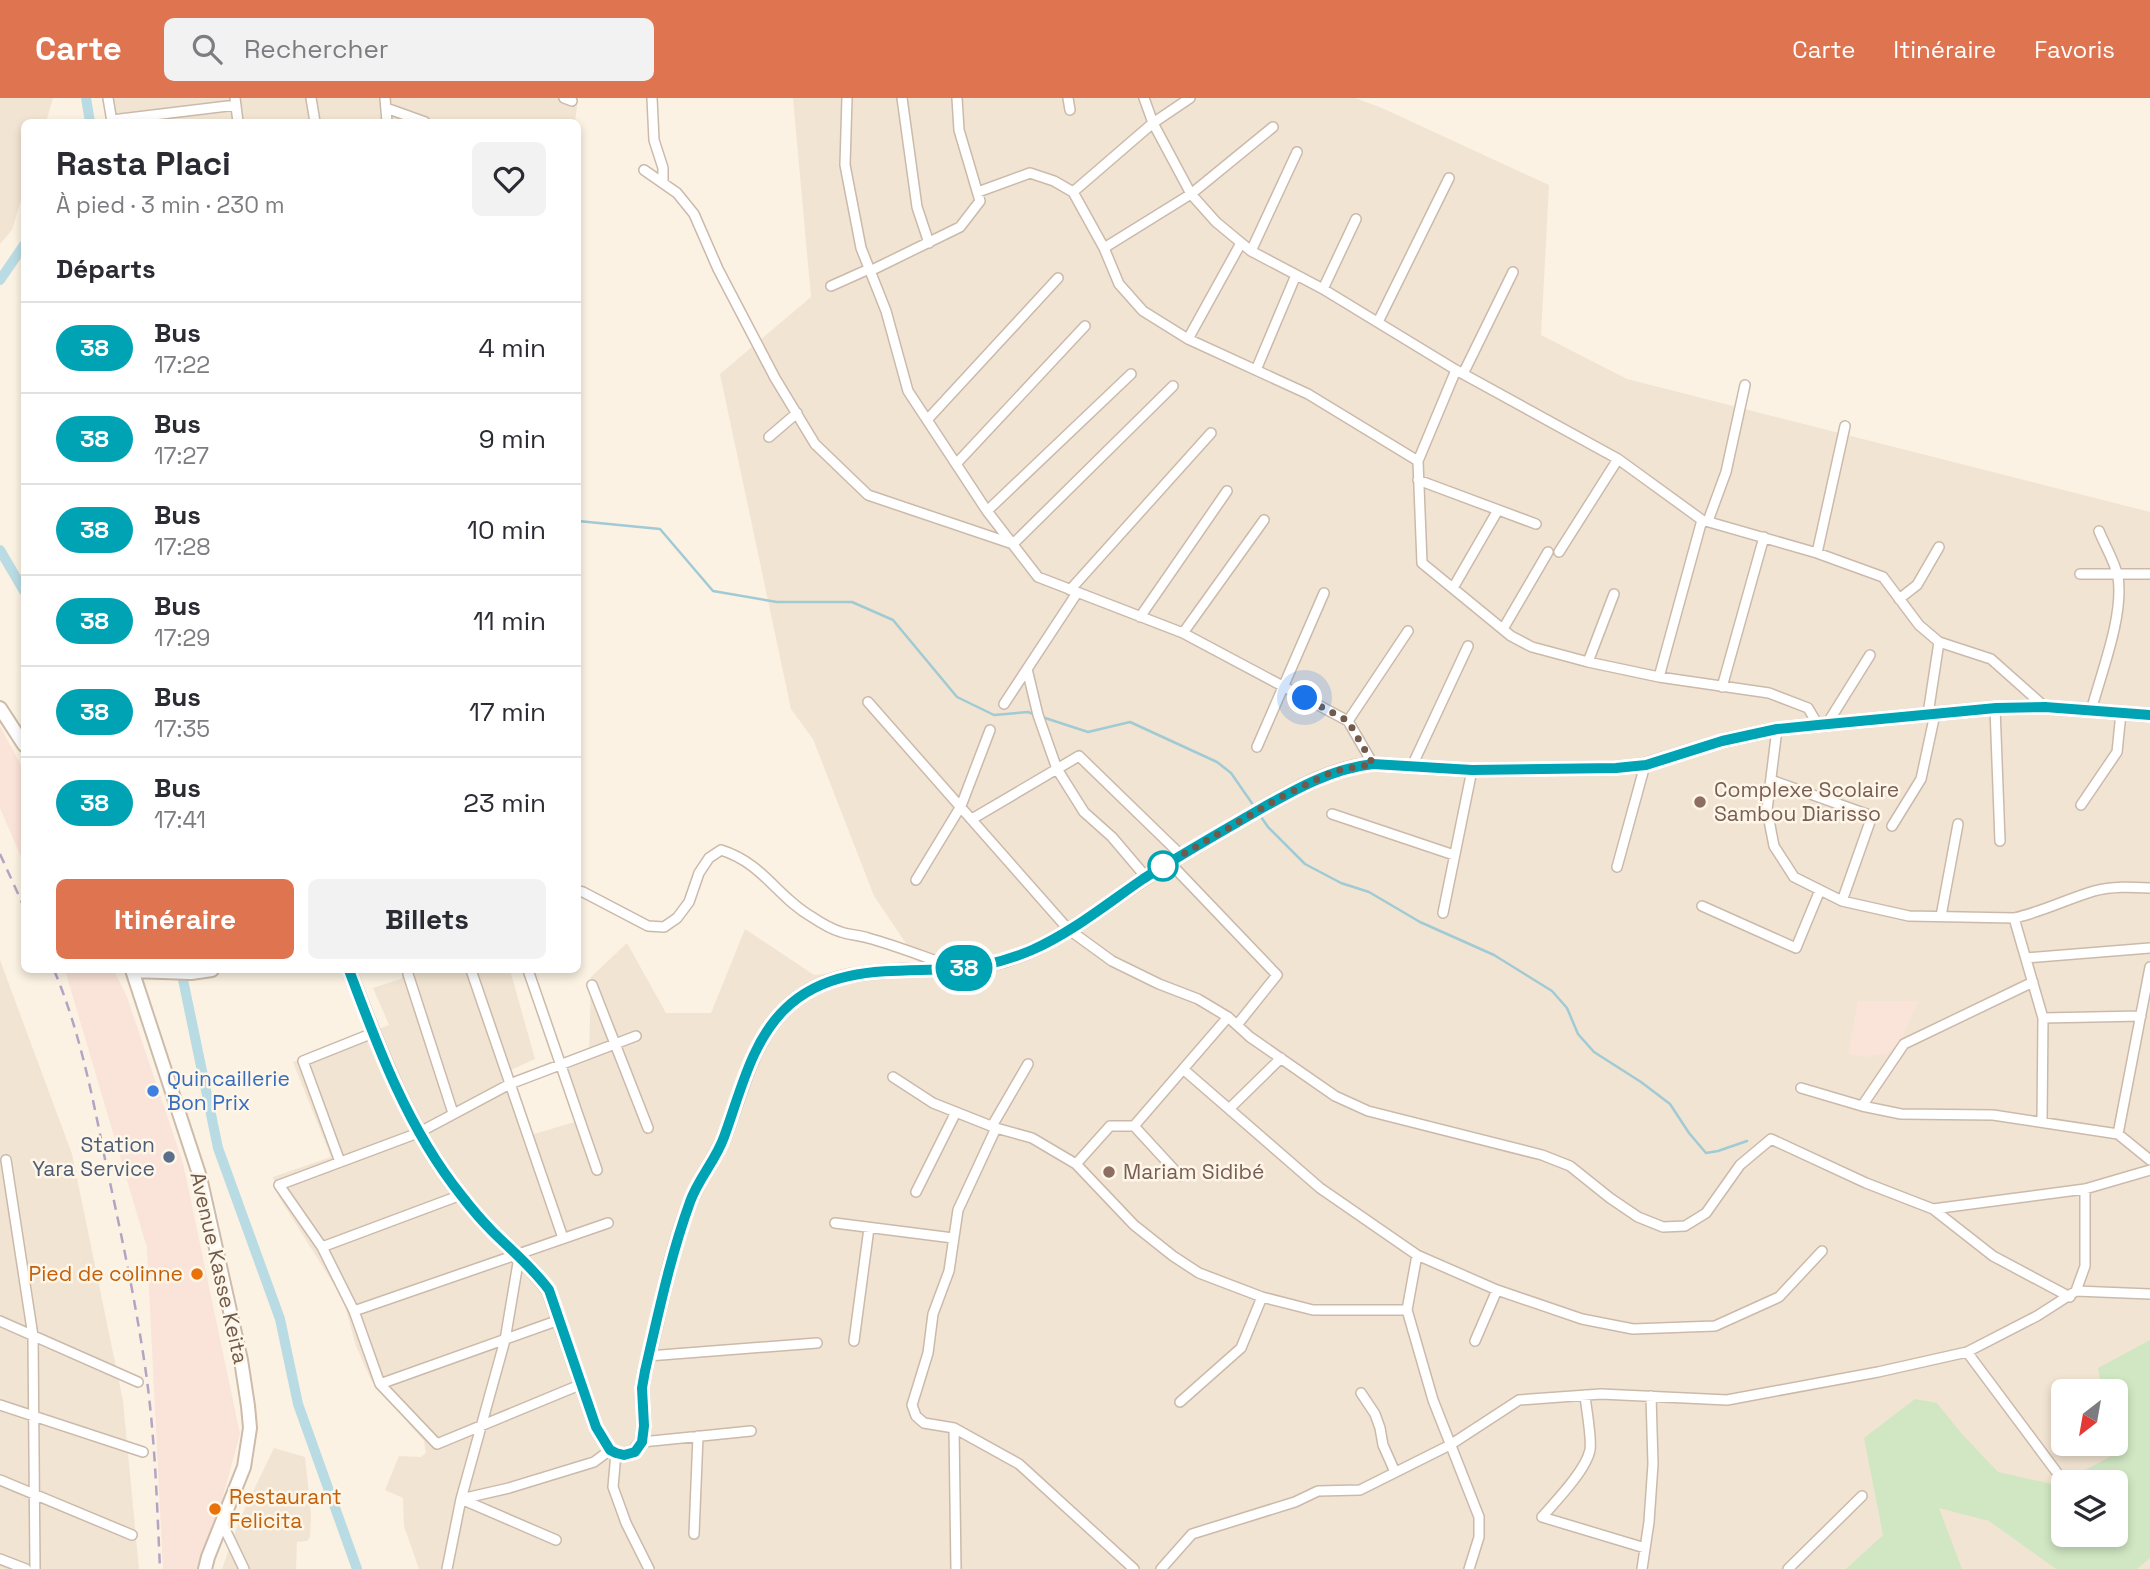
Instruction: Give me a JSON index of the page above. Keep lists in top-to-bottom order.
{
  "streets": {
    "street": ["Avenue Kasse Keita"]
  },
  "places": [
    "Complexe Scolaire Sambou Diarisso",
    "Quincaillerie Bon Prix",
    "Station Yara Service",
    "Mariam Sidibé",
    "Pied de colinne",
    "Restaurant Felicita"
  ],
  "lines": ["bus line 38"],
  "north": "bottom left",
  "page": {
    "header": "Carte",
    "search": "Rechercher",
    "nav": ["Carte", "Itinéraire", "Favoris"],
    "on_map": "38",
    "heading": [
      ["Rasta Placi", "À pied · 3 min · 230 m"],
      "Départs"
    ],
    "list": [
      {
        "mark": "38",
        "name": "Bus",
        "note": "17:22",
        "value": "4 min"
      },
      {
        "mark": "38",
        "name": "Bus",
        "note": "17:27",
        "value": "9 min"
      },
      {
        "mark": "38",
        "name": "Bus",
        "note": "17:28",
        "value": "10 min"
      },
      {
        "mark": "38",
        "name": "Bus",
        "note": "17:29",
        "value": "11 min"
      },
      {
        "mark": "38",
        "name": "Bus",
        "note": "17:35",
        "value": "17 min"
      },
      {
        "mark": "38",
        "name": "Bus",
        "note": "17:41",
        "value": "23 min"
      }
    ],
    "buttons": ["Itinéraire", "Billets"]
  }
}
